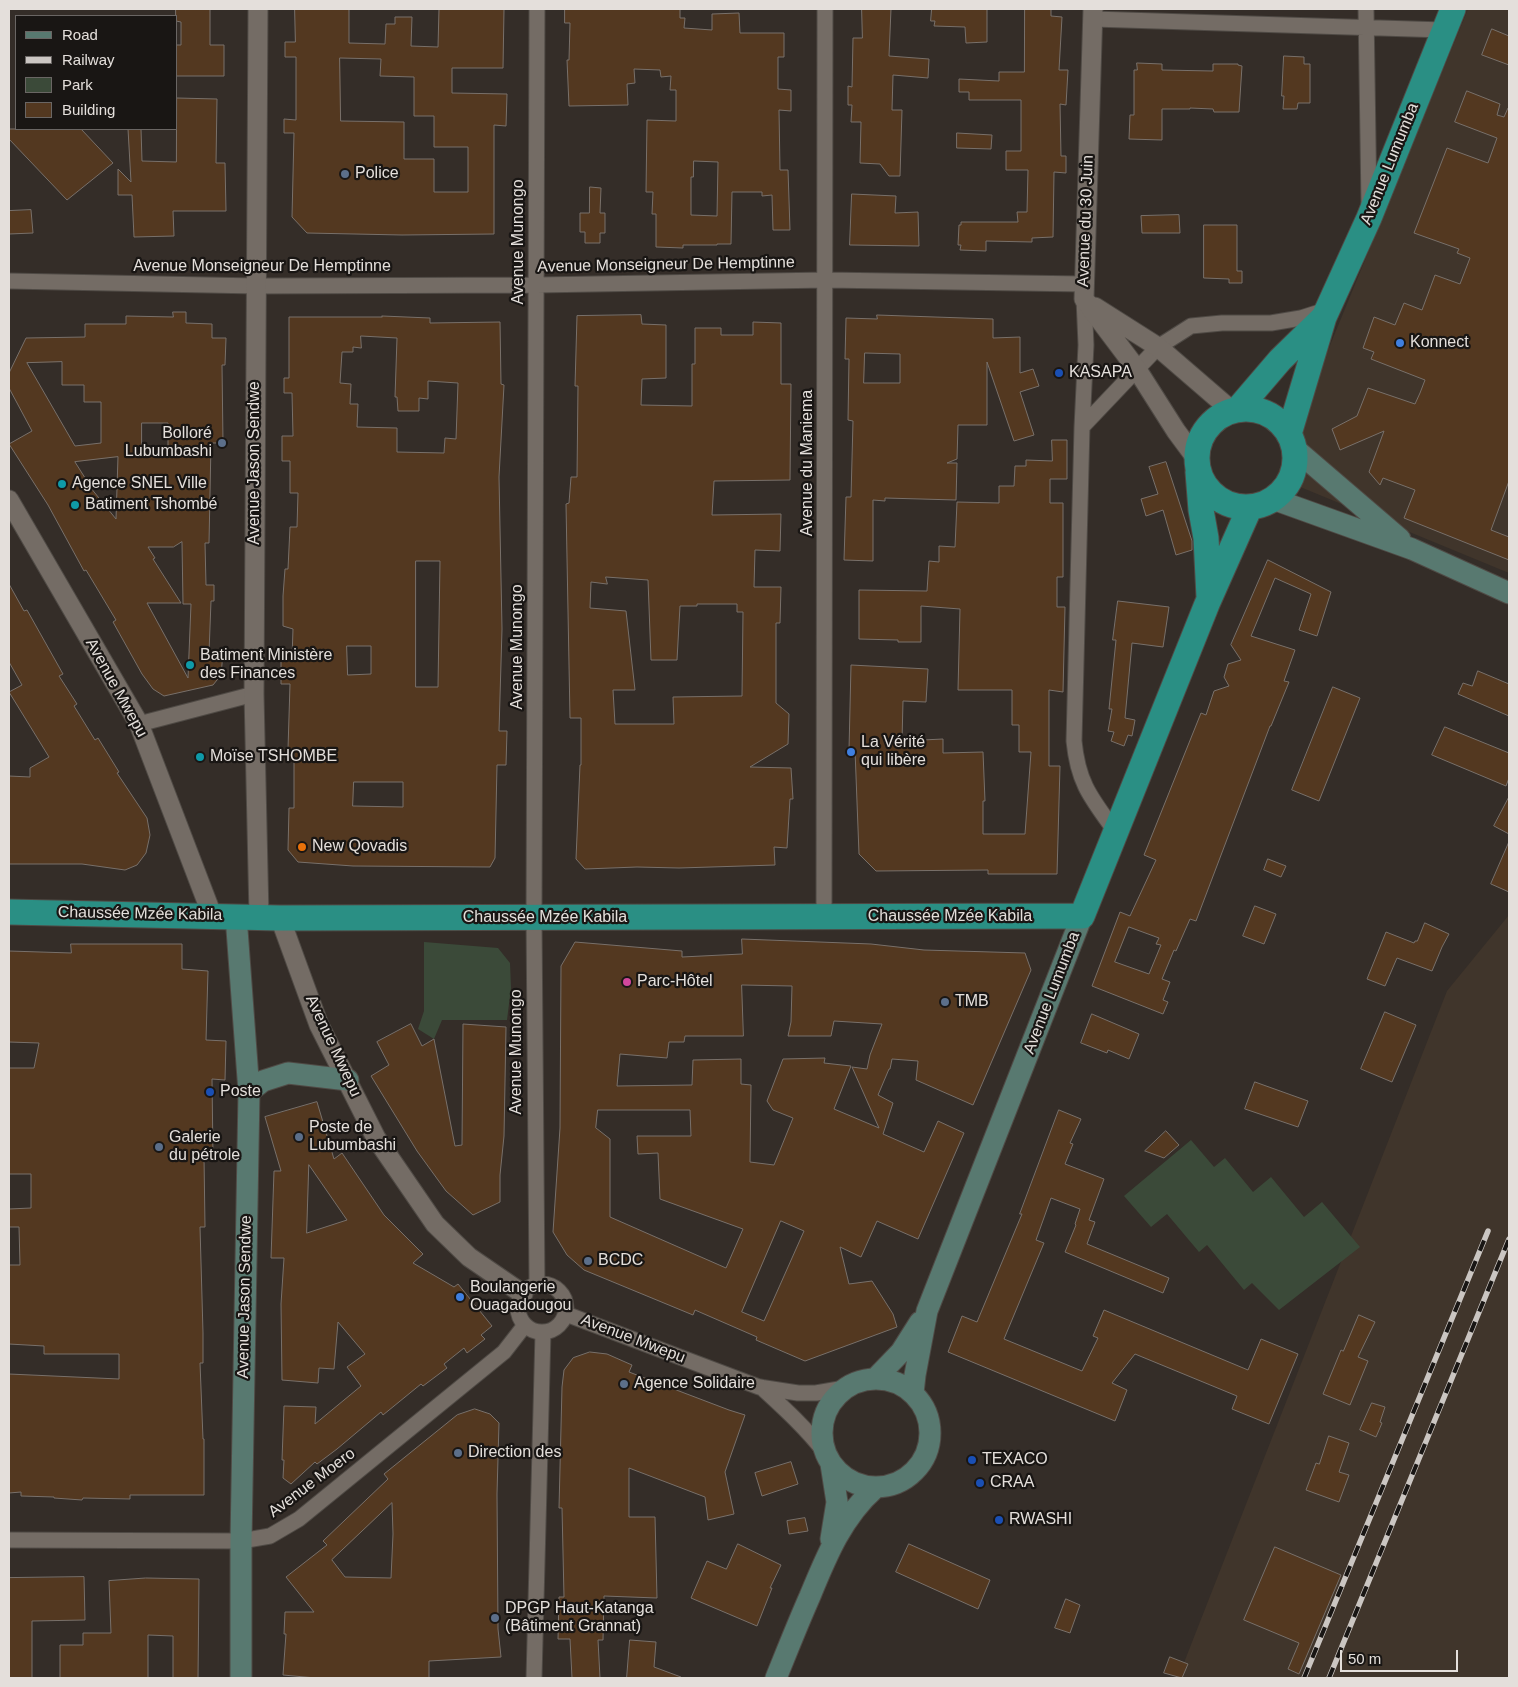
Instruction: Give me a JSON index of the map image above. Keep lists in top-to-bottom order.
{
  "streets": {
    "highway": ["Avenue Lumumba", "Chaussée Mzée Kabila"],
    "main road": ["Avenue Jason Sendwe"],
    "street": [
      "Avenue du 30 Juin",
      "Avenue Munongo",
      "Avenue Monseigneur De Hemptinne",
      "Avenue du Maniema",
      "Avenue Mwepu",
      "Avenue Moero"
    ]
  },
  "crossings": [
    ["Avenue Lumumba", "Avenue du 30 Juin"],
    ["Avenue Lumumba", "Avenue Mwepu"],
    ["Avenue Lumumba", "Chaussée Mzée Kabila"],
    ["Avenue du 30 Juin", "Avenue Monseigneur De Hemptinne"],
    ["Avenue Munongo", "Avenue Monseigneur De Hemptinne"],
    ["Avenue Munongo", "Avenue Mwepu"],
    ["Avenue Munongo", "Chaussée Mzée Kabila"],
    ["Avenue Munongo", "Avenue Moero"],
    ["Avenue Monseigneur De Hemptinne", "Avenue Jason Sendwe"],
    ["Avenue Monseigneur De Hemptinne", "Avenue du Maniema"],
    ["Avenue Jason Sendwe", "Avenue Mwepu"],
    ["Avenue Jason Sendwe", "Chaussée Mzée Kabila"],
    ["Avenue Jason Sendwe", "Avenue Moero"],
    ["Avenue du Maniema", "Chaussée Mzée Kabila"],
    ["Avenue Mwepu", "Chaussée Mzée Kabila"],
    ["Avenue Mwepu", "Avenue Moero"]
  ],
  "places": [
    "Police",
    "Konnect",
    "KASAPA",
    "Bolloré Lubumbashi",
    "Agence SNEL Ville",
    "Batiment Tshombé",
    "Batiment Ministère des Finances",
    "La Vérité qui libère",
    "Moïse TSHOMBE",
    "New Qovadis",
    "Parc-Hôtel",
    "TMB",
    "Poste",
    "Poste de Lubumbashi",
    "Galerie du pétrole",
    "BCDC",
    "Boulangerie Ouagadougou",
    "Agence Solidaire",
    "Direction des",
    "TEXACO",
    "CRAA",
    "RWASHI",
    "DPGP Haut-Katanga (Bâtiment Grannat)"
  ],
  "legend": [
    "Road",
    "Railway",
    "Park",
    "Building"
  ],
  "scale_bar": "50 m"
}
